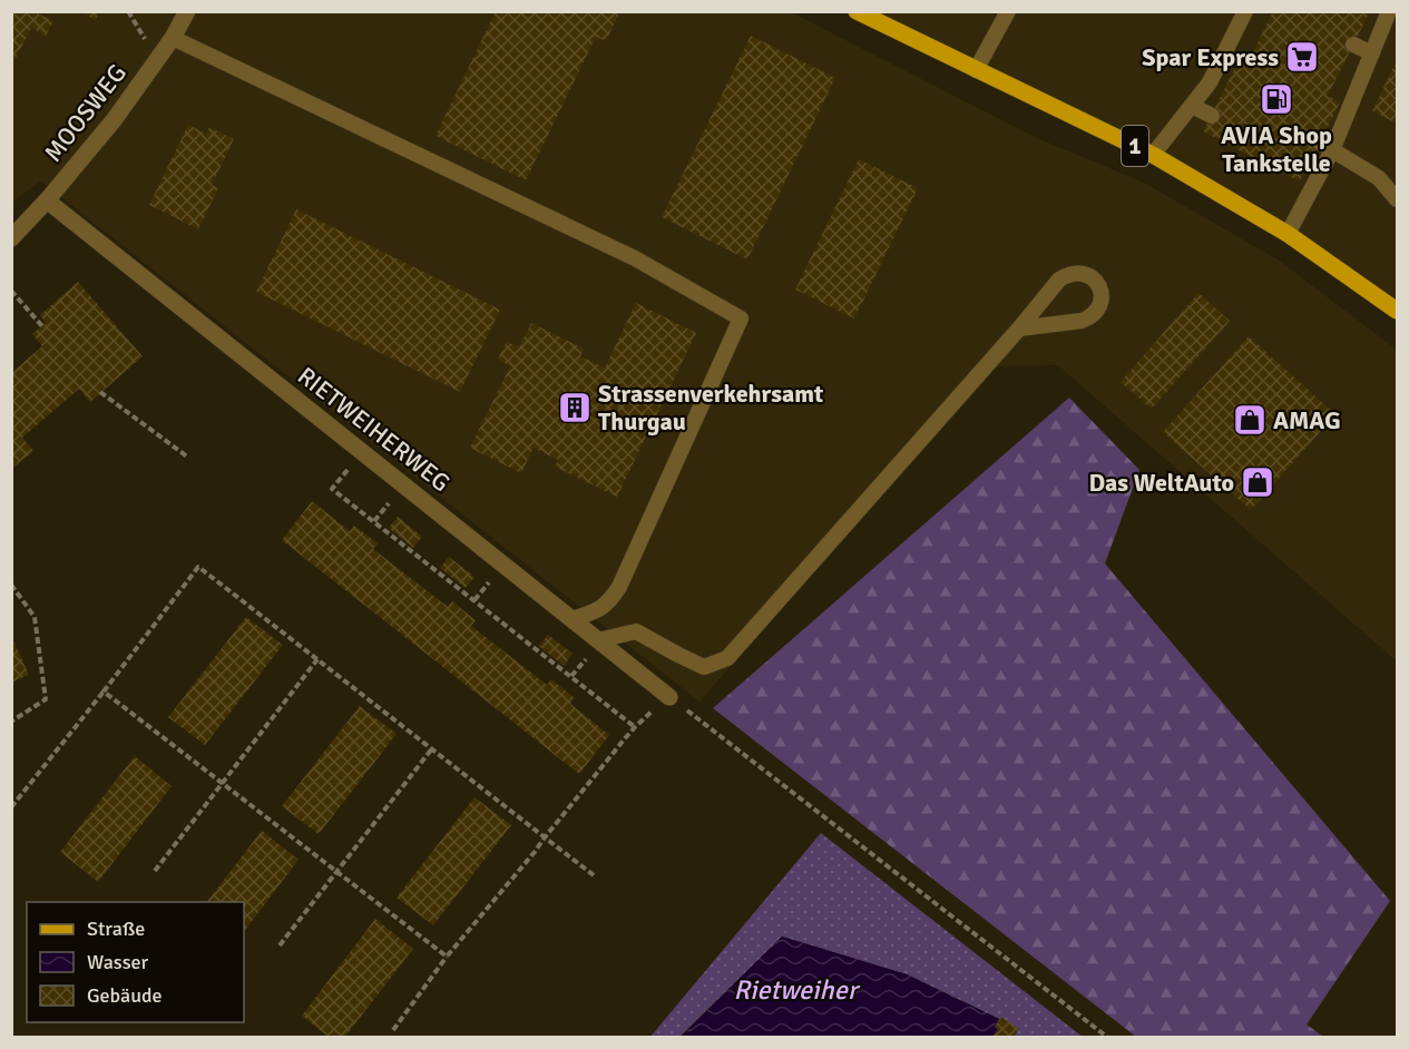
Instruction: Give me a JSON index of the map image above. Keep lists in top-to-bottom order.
{
  "streets": {
    "main road": ["1"],
    "street": ["MOOSWEG", "RIETWEIHERWEG"]
  },
  "crossings": [
    ["MOOSWEG", "RIETWEIHERWEG"]
  ],
  "water": ["Rietweiher"],
  "places": {
    "supermarket": ["Spar Express"],
    "fuel station": ["AVIA Shop Tankstelle"],
    "building": ["Strassenverkehrsamt Thurgau"],
    "shop": ["AMAG", "Das WeltAuto"]
  },
  "legend": ["Straße", "Wasser", "Gebäude"]
}
